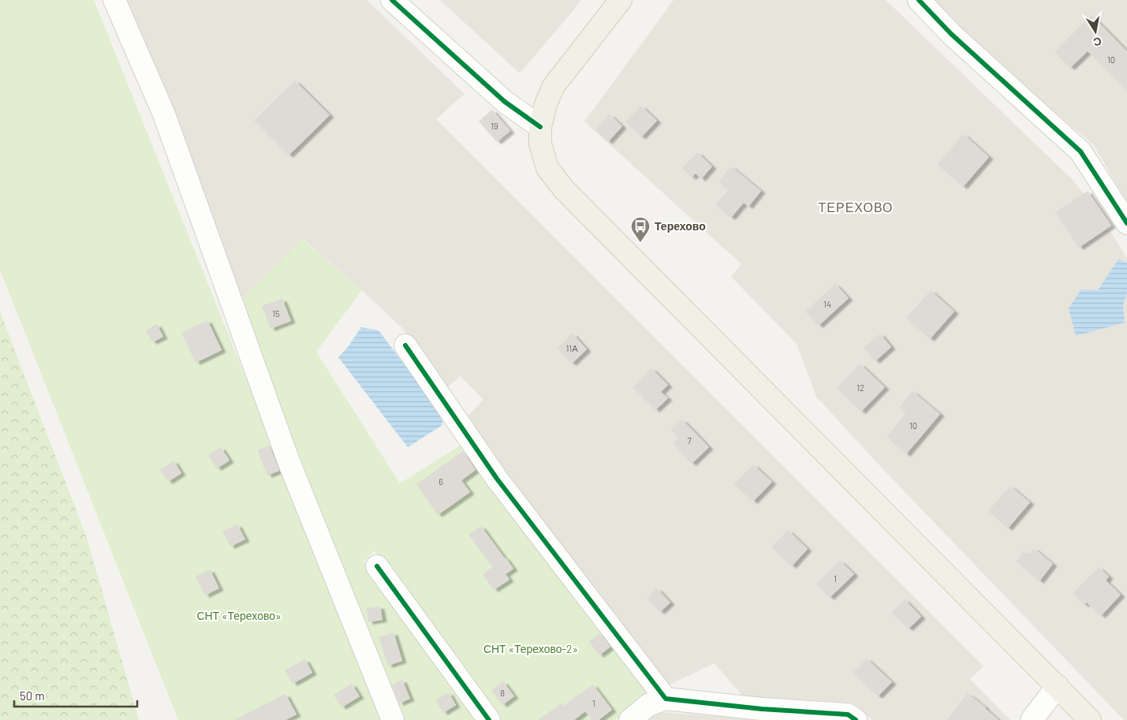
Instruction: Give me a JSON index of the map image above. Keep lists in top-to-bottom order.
{
  "districts": ["ТЕРЕХОВО"],
  "parks": ["СНТ «Терехово»", "СНТ «Терехово-2»"],
  "places": {
    "bus stop": ["Терехово"]
  },
  "house_numbers": [
    "10",
    "19",
    "14",
    "15",
    "11А",
    "12",
    "10",
    "7",
    "6",
    "1",
    "8",
    "1"
  ],
  "scale_bar": "50 m",
  "north": "bottom"
}
